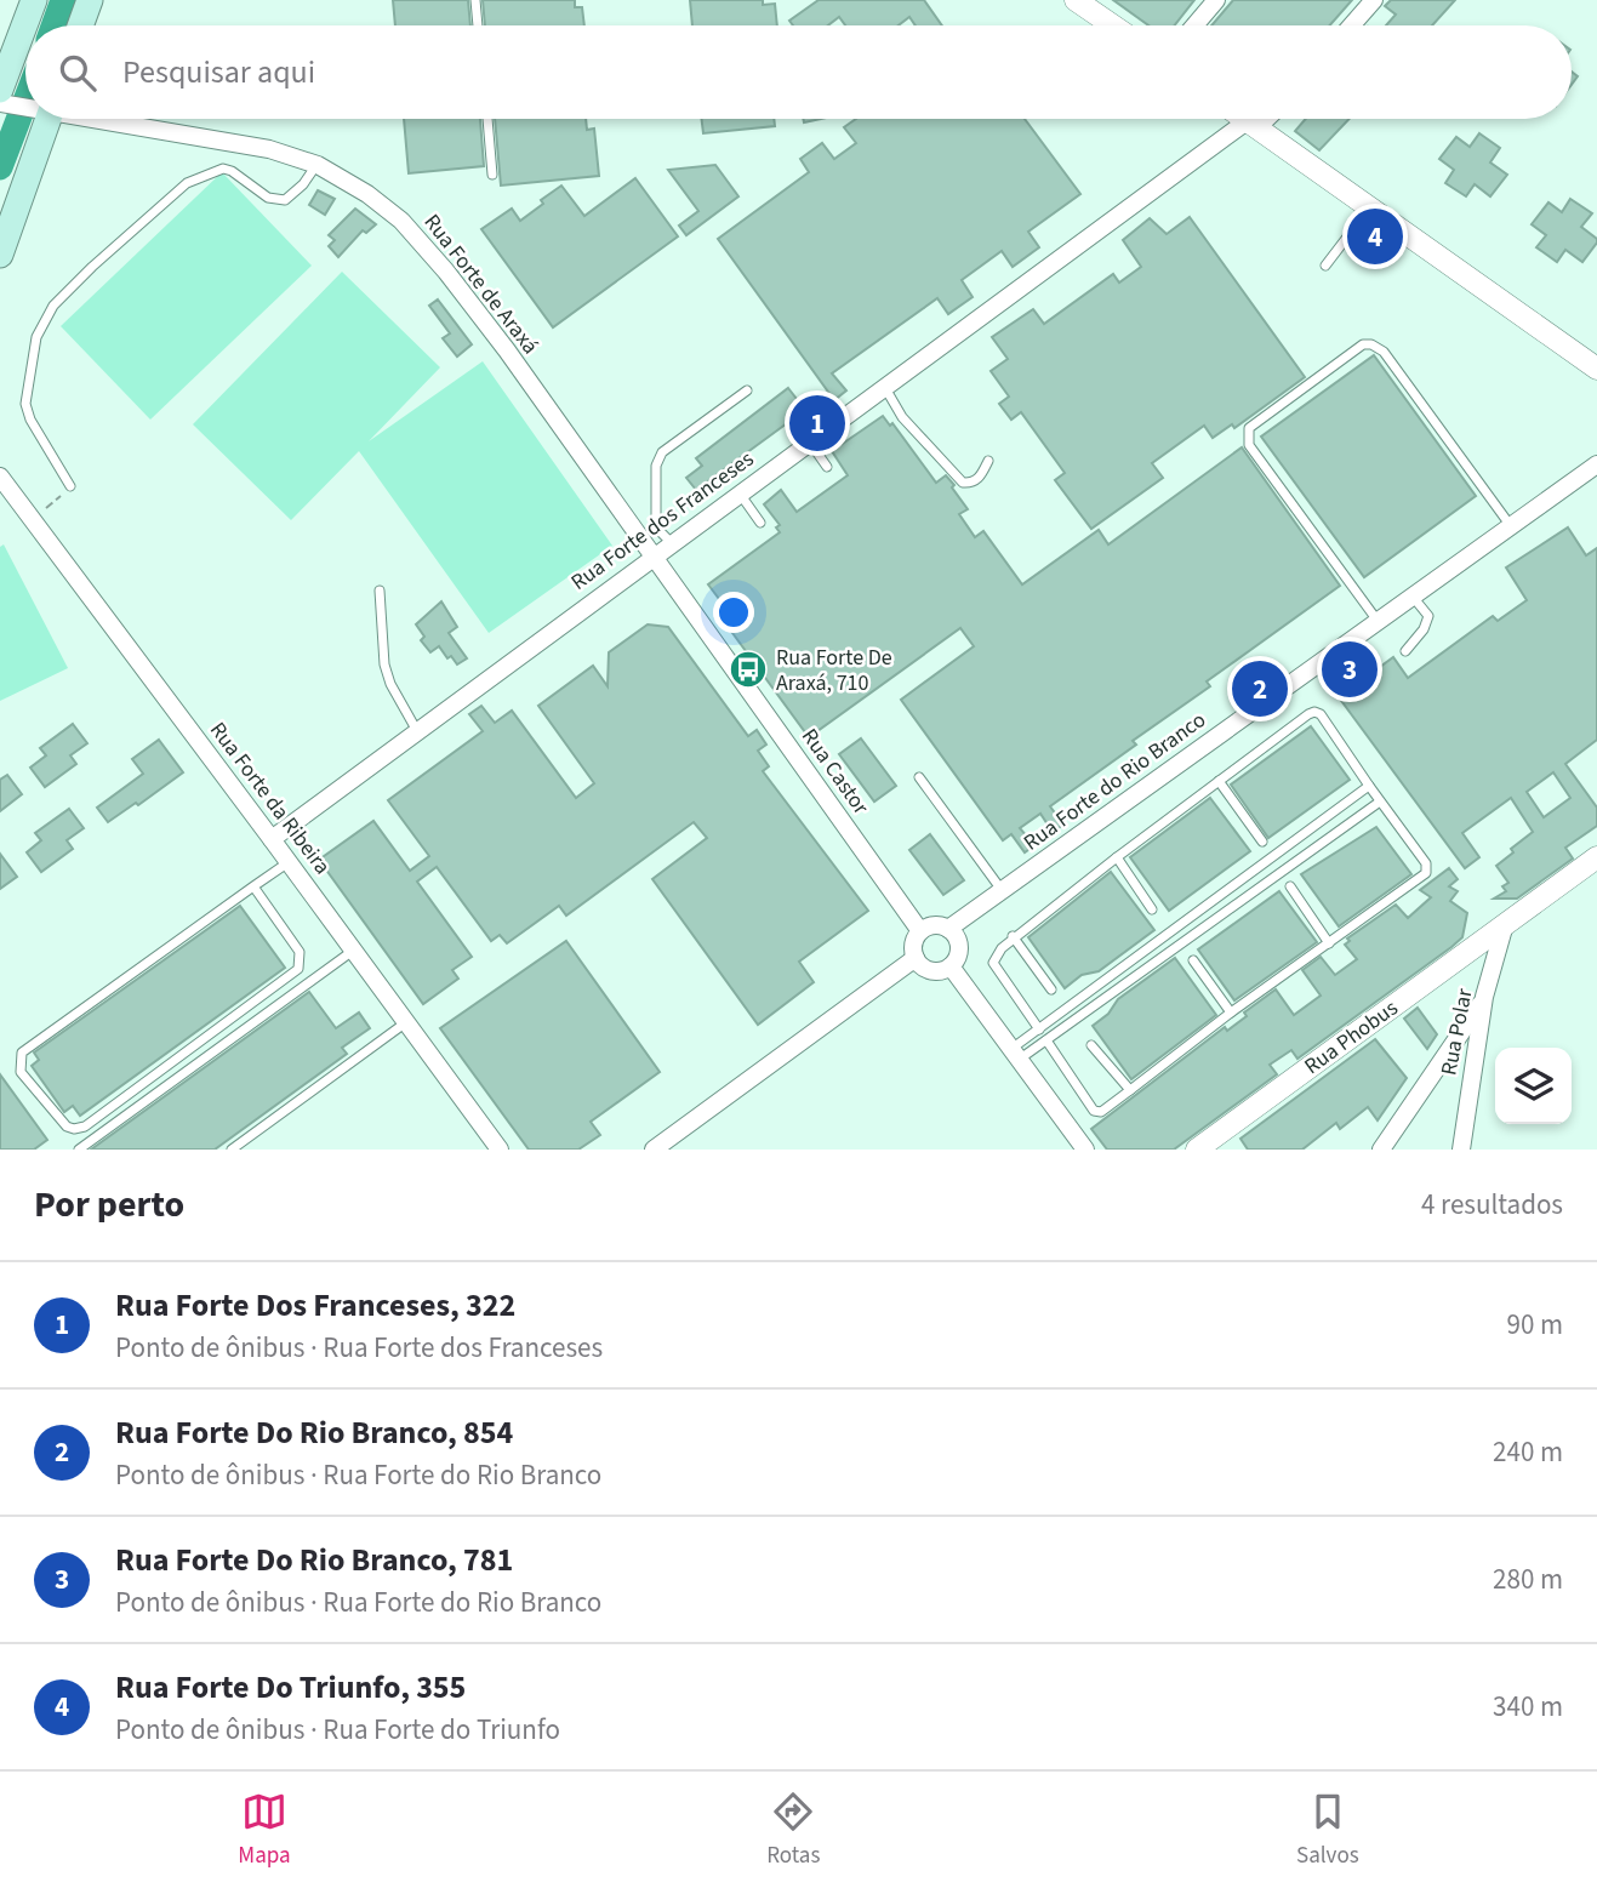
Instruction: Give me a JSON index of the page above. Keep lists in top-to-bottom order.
{
  "streets": {
    "street": [
      "Rua Forte de Araxá",
      "Rua Forte dos Franceses",
      "Rua Castor",
      "Rua Forte do Rio Branco",
      "Rua Forte da Ribeira",
      "Rua Polar",
      "Rua Phobus"
    ]
  },
  "crossings": [
    ["Rua Forte de Araxá", "Rua Forte dos Franceses"],
    ["Rua Forte de Araxá", "Rua Castor"],
    ["Rua Forte dos Franceses", "Rua Castor"],
    ["Rua Forte dos Franceses", "Rua Forte da Ribeira"],
    ["Rua Castor", "Rua Forte do Rio Branco"],
    ["Rua Polar", "Rua Phobus"]
  ],
  "places": {
    "bus stop": ["Rua Forte De Araxá, 710"]
  },
  "page": {
    "search": "Pesquisar aqui",
    "pins": [
      "4",
      "1",
      "3",
      "2"
    ],
    "heading": ["Por perto", "4 resultados"],
    "list": [
      {
        "mark": "1",
        "name": "Rua Forte Dos Franceses, 322",
        "note": "Ponto de ônibus · Rua Forte dos Franceses",
        "value": "90 m"
      },
      {
        "mark": "2",
        "name": "Rua Forte Do Rio Branco, 854",
        "note": "Ponto de ônibus · Rua Forte do Rio Branco",
        "value": "240 m"
      },
      {
        "mark": "3",
        "name": "Rua Forte Do Rio Branco, 781",
        "note": "Ponto de ônibus · Rua Forte do Rio Branco",
        "value": "280 m"
      },
      {
        "mark": "4",
        "name": "Rua Forte Do Triunfo, 355",
        "note": "Ponto de ônibus · Rua Forte do Triunfo",
        "value": "340 m"
      }
    ],
    "nav": ["Mapa", "Rotas", "Salvos"]
  }
}
